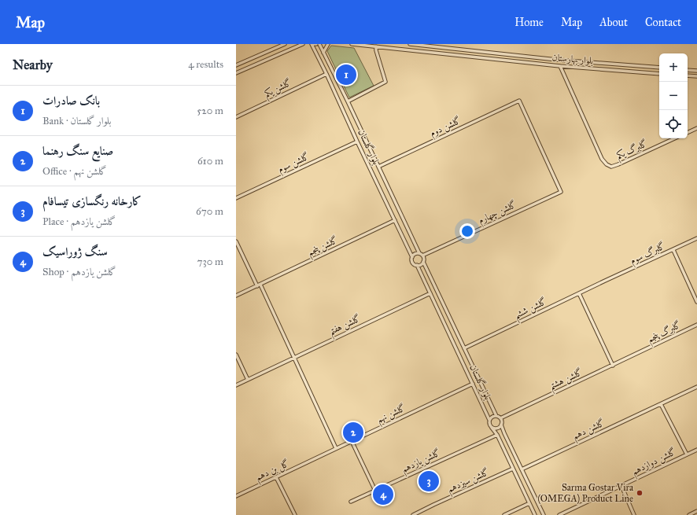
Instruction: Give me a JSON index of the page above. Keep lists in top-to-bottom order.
{
  "streets": {
    "street": [
      "بلوار بهارستان",
      "گلشن یکم",
      "گلشن دوم",
      "بلوار گلستان",
      "گلبرگ یکم",
      "گلشن سوم",
      "گلشن چهارم",
      "گلشن پنجم",
      "گلبرگ سوم",
      "گلشن ششم",
      "گلشن هفتم",
      "گلبرگ پنجم",
      "گلشن هشتم",
      "گلشن نهم",
      "گلشن دهم",
      "گلشن یازدهم",
      "گلشن دوازدهم",
      "گل بن دهم",
      "گلشن سیزدهم"
    ]
  },
  "crossings": [
    ["بلوار بهارستان", "گلبرگ یکم"],
    ["گلشن یکم", "بلوار گلستان"],
    ["گلشن دوم", "بلوار گلستان"],
    ["گلشن دوم", "گلشن چهارم"],
    ["بلوار گلستان", "گلشن سوم"],
    ["بلوار گلستان", "گلشن چهارم"],
    ["بلوار گلستان", "گلشن پنجم"],
    ["بلوار گلستان", "گلشن ششم"],
    ["بلوار گلستان", "گلشن هفتم"],
    ["بلوار گلستان", "گلشن هشتم"],
    ["بلوار گلستان", "گلشن نهم"],
    ["گلبرگ سوم", "گلشن ششم"],
    ["گلبرگ پنجم", "گلشن هشتم"],
    ["گلشن نهم", "گل بن دهم"]
  ],
  "places": ["Sarma Gostar Vira (OMEGA) Product Line"],
  "page": {
    "header": "Map",
    "nav": [
      "Home",
      "Map",
      "About",
      "Contact"
    ],
    "heading": ["Nearby", "4 results"],
    "map_buttons": ["+", "−"],
    "pins": [
      "1",
      "2",
      "3",
      "4"
    ],
    "list": [
      {
        "mark": "1",
        "name": "بانک صادرات",
        "note": "Bank · بلوار گلستان",
        "value": "520 m"
      },
      {
        "mark": "2",
        "name": "صنایع سنگ رهنما",
        "note": "Office · گلشن نهم",
        "value": "610 m"
      },
      {
        "mark": "3",
        "name": "کارخانه رنگسازی تیسافام",
        "note": "Place · گلشن یازدهم",
        "value": "670 m"
      },
      {
        "mark": "4",
        "name": "سنگ ژوراسیک",
        "note": "Shop · گلشن یازدهم",
        "value": "730 m"
      }
    ]
  }
}
